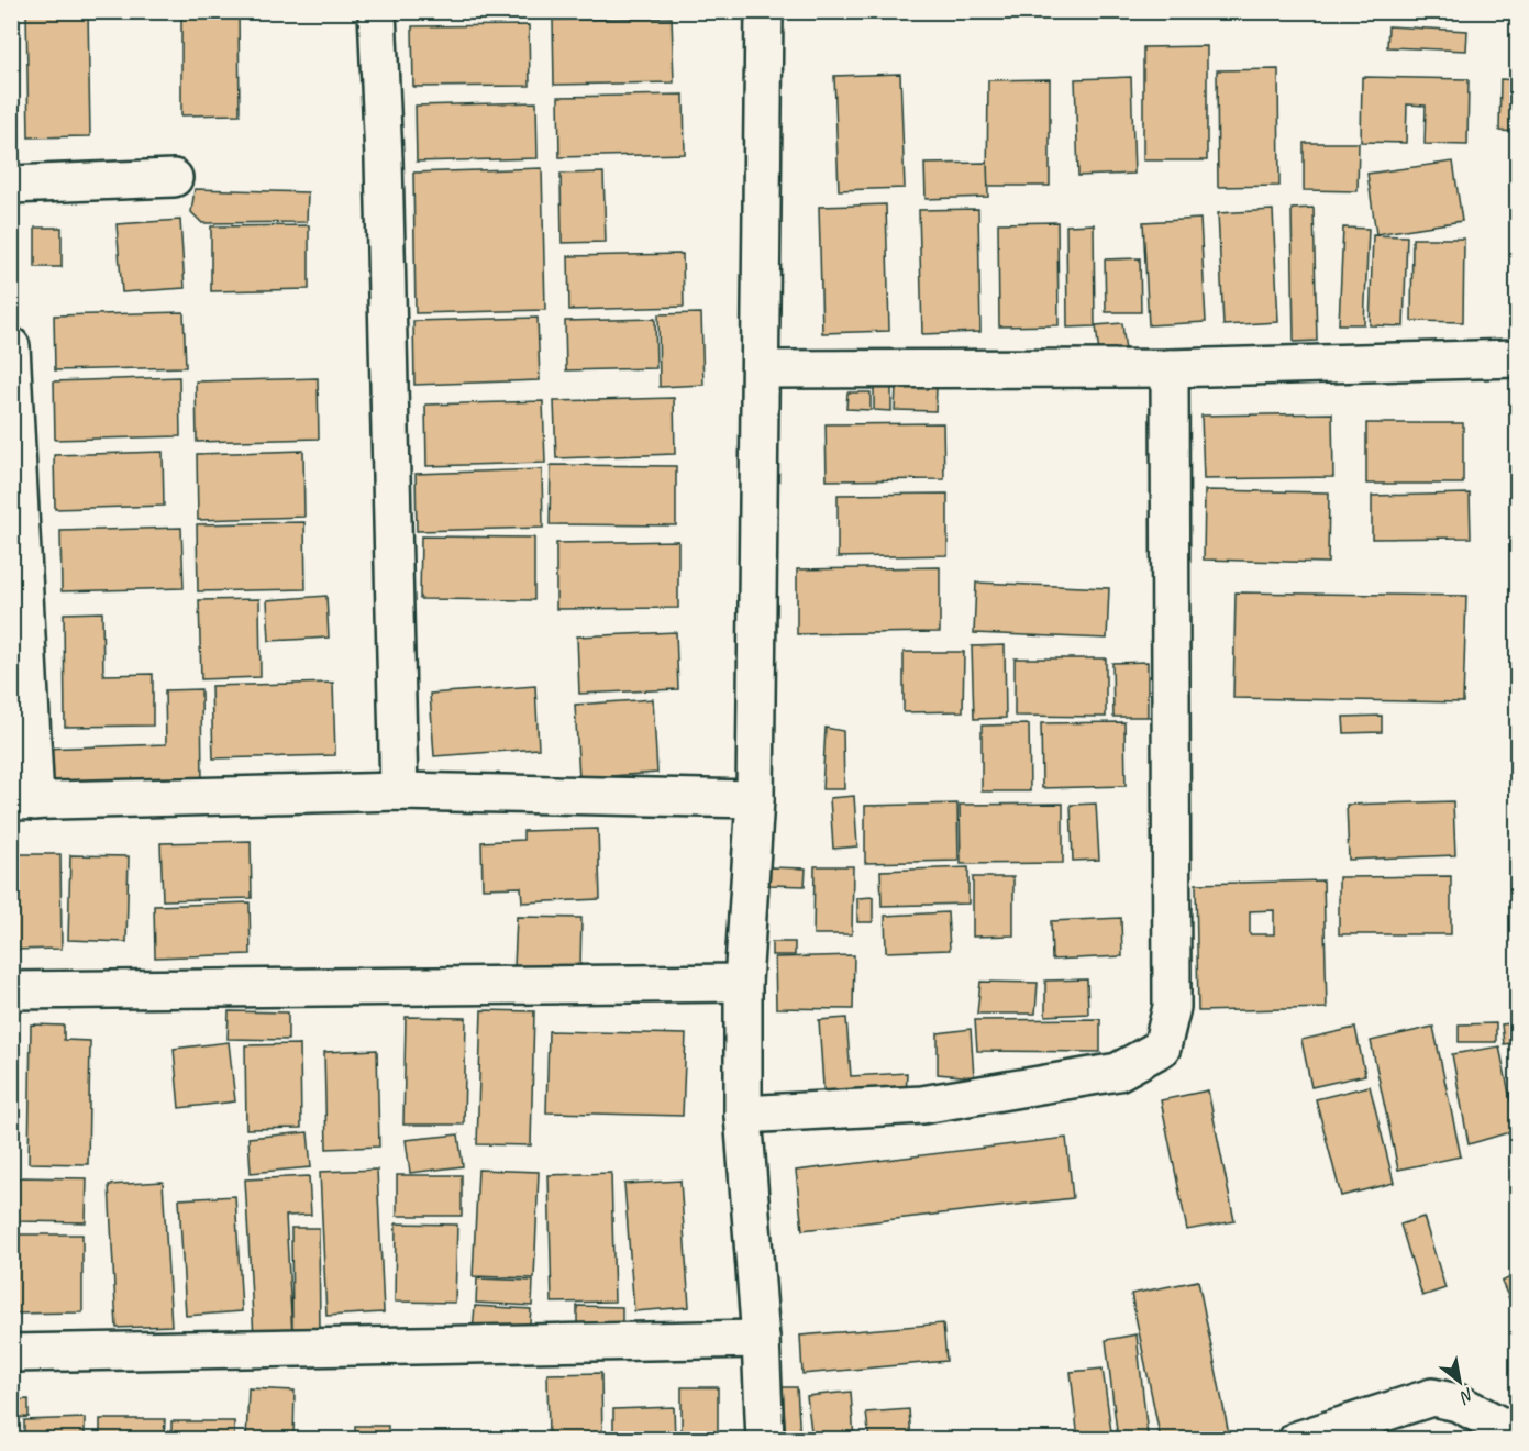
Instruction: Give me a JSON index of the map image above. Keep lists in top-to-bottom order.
{
  "north": "bottom right"
}
